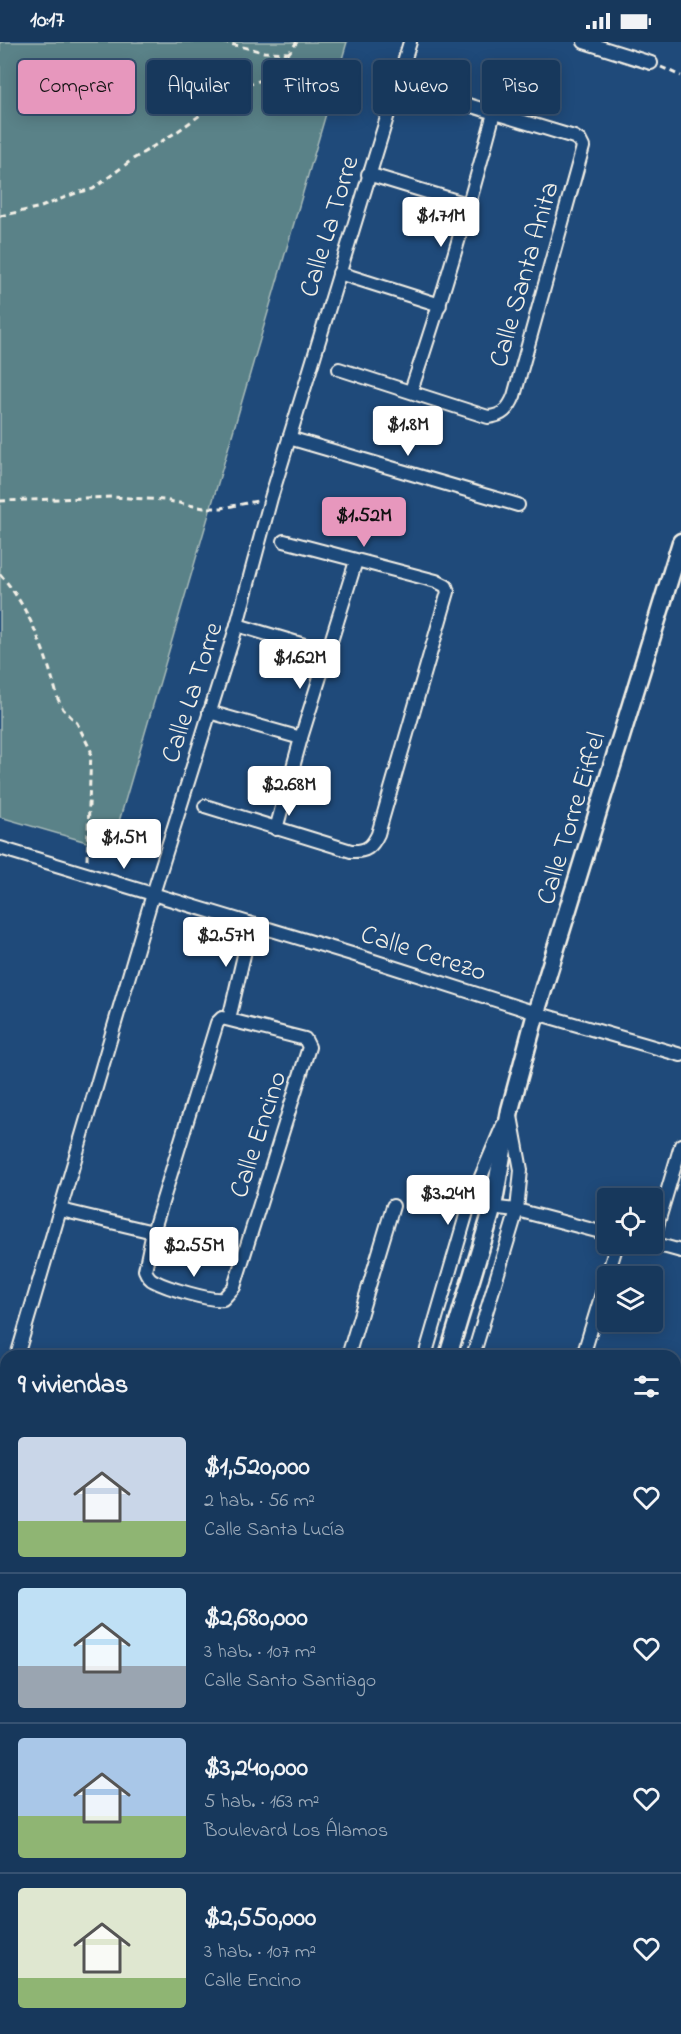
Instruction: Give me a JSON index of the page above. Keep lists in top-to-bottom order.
{
  "streets": {
    "street": [
      "Calle La Torre",
      "Calle Santa Anita",
      "Calle Torre Eiffel",
      "Calle Cerezo",
      "Calle Encino"
    ]
  },
  "crossings": [
    ["Calle La Torre", "Calle Cerezo"],
    ["Calle Torre Eiffel", "Calle Cerezo"],
    ["Calle Cerezo", "Calle Encino"]
  ],
  "page": {
    "status": "10:17",
    "chip": [
      "Comprar",
      "Alquilar",
      "Filtros",
      "Nuevo",
      "Piso"
    ],
    "price": [
      "$1.71M",
      "$1.8M",
      "$1.52M",
      "$1.62M",
      "$2.68M",
      "$1.5M",
      "$2.57M",
      "$3.24M",
      "$2.55M"
    ],
    "heading": "9 viviendas",
    "list": [
      {
        "name": "$1,520,000",
        "note": "2 hab. · 56 m² · Calle Santa Lucía"
      },
      {
        "name": "$2,680,000",
        "note": "3 hab. · 107 m² · Calle Santo Santiago"
      },
      {
        "name": "$3,240,000",
        "note": "5 hab. · 163 m² · Boulevard Los Álamos"
      },
      {
        "name": "$2,550,000",
        "note": "3 hab. · 107 m² · Calle Encino"
      }
    ]
  }
}
